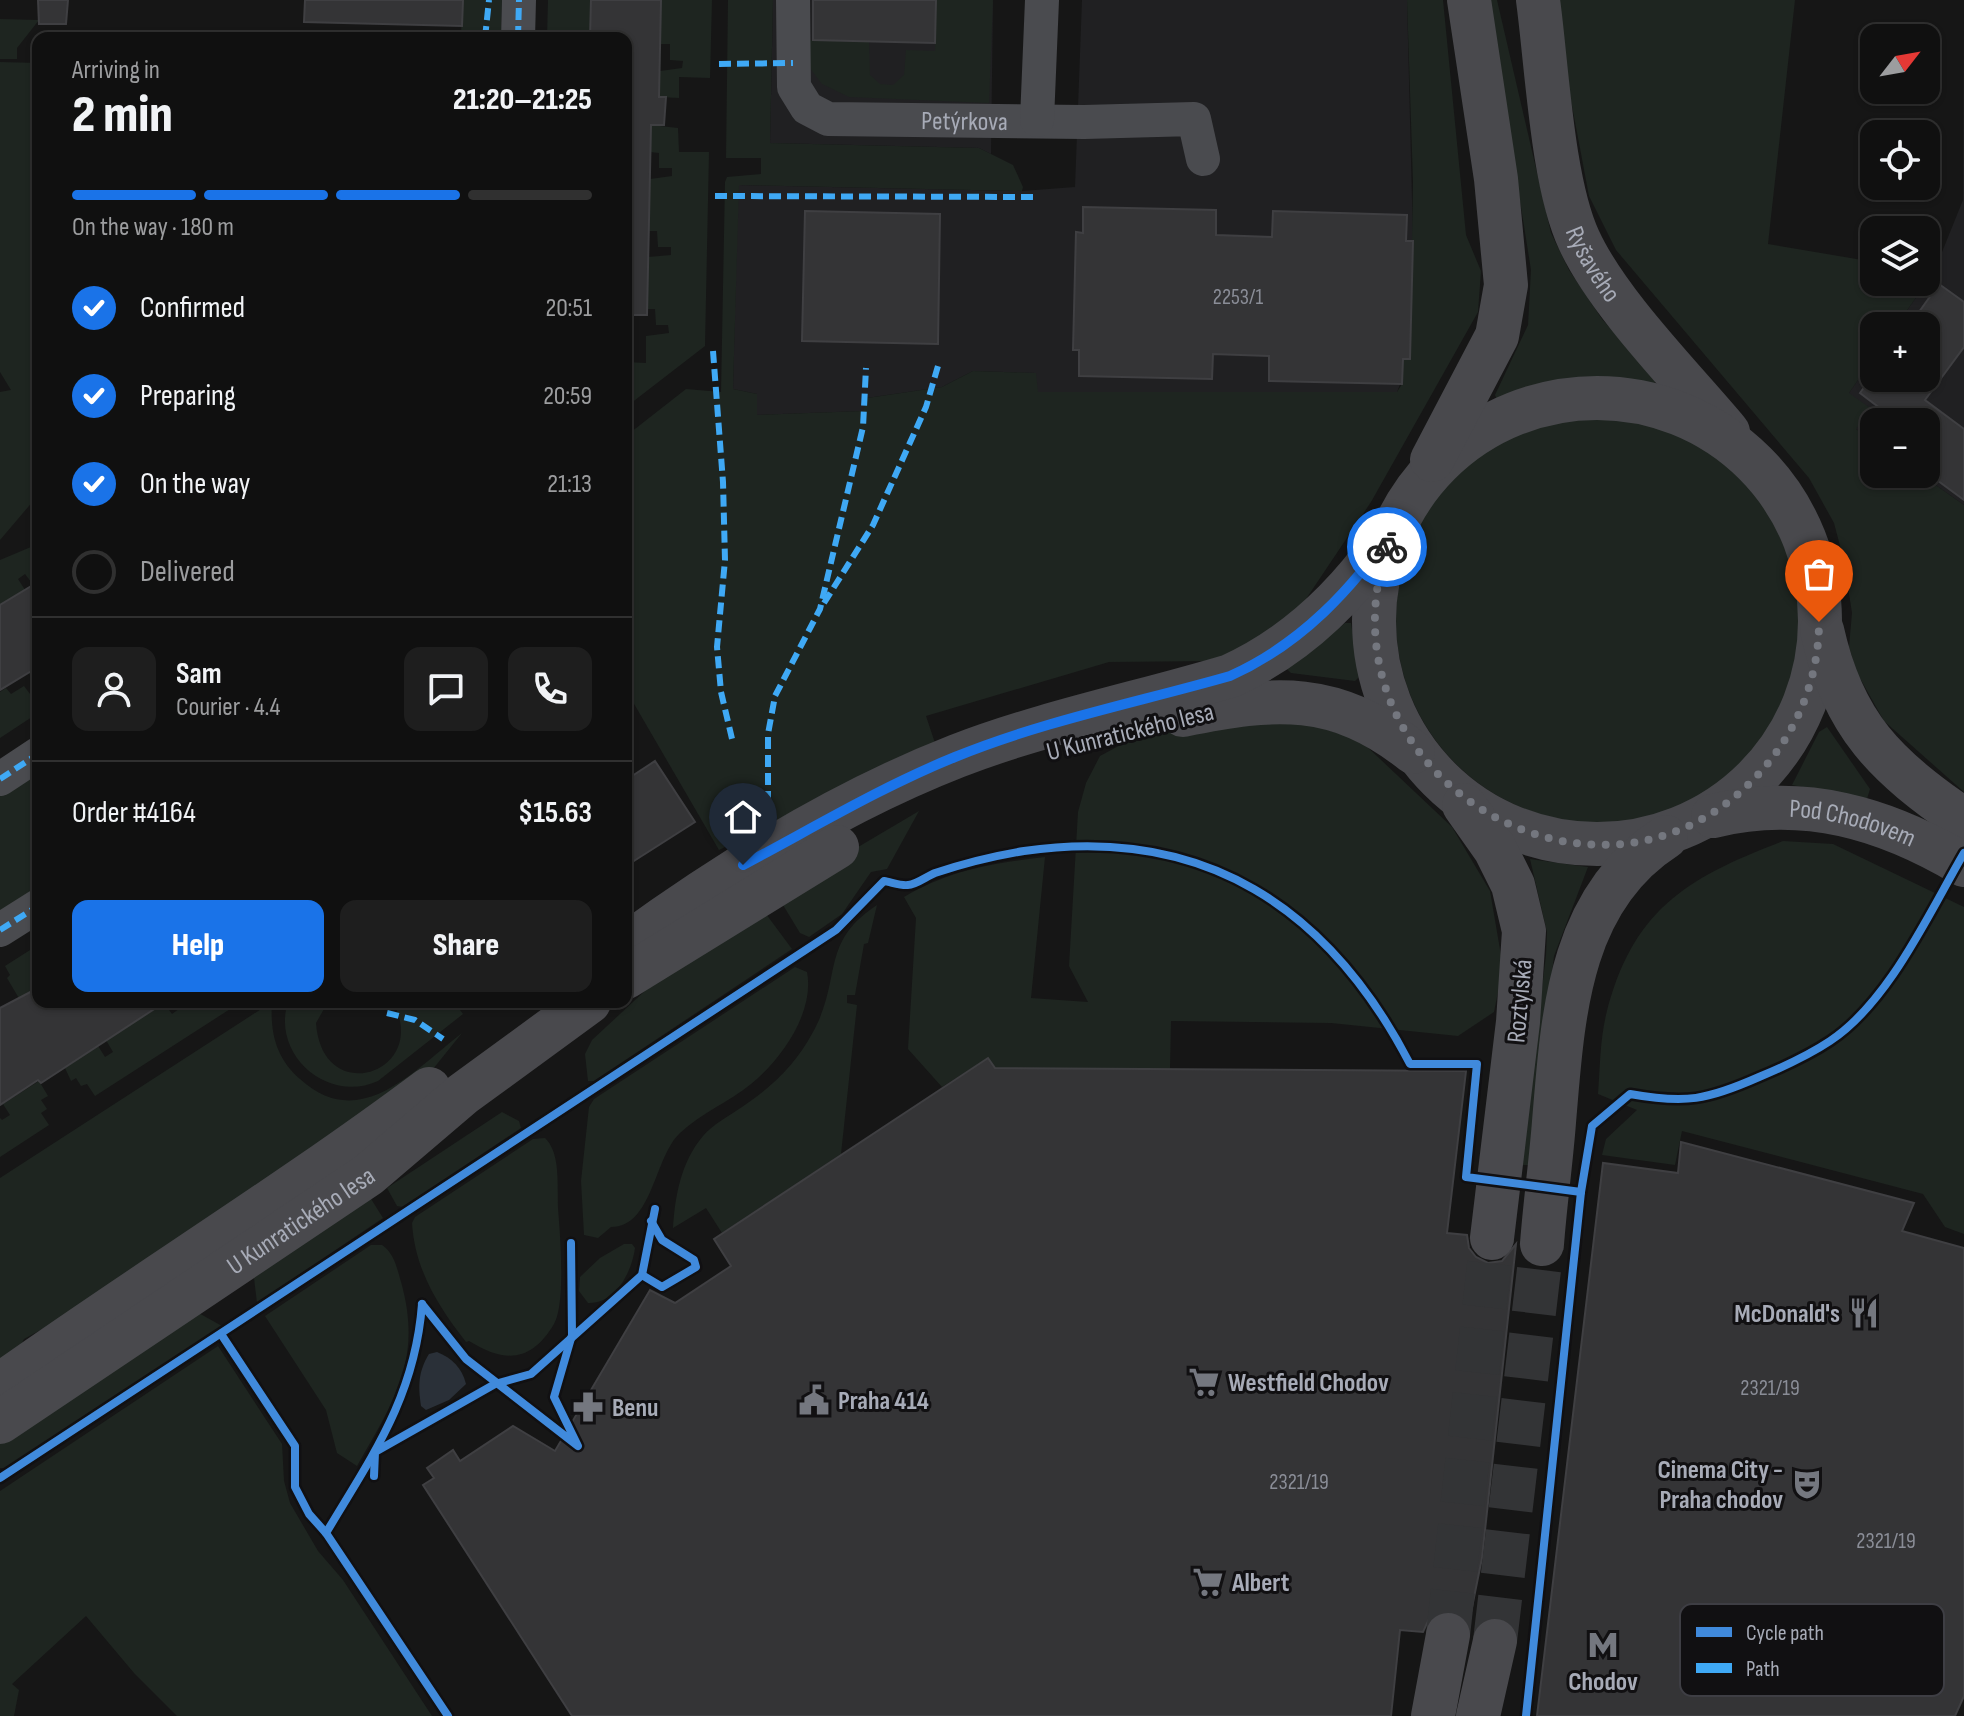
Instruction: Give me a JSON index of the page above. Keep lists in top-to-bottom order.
{
  "streets": {
    "main road": [
      "Ryšavého",
      "U Kunratického lesa",
      "Pod Chodovem",
      "Roztylská"
    ],
    "street": ["Petýrkova"]
  },
  "crossings": [
    ["U Kunratického lesa", "Pod Chodovem"],
    ["U Kunratického lesa", "Roztylská"],
    ["Pod Chodovem", "Roztylská"]
  ],
  "places": {
    "restaurant": ["McDonald's"],
    "supermarket": ["Westfield Chodov", "Albert"],
    "public building": ["Praha 414"],
    "pharmacy": ["Benu"],
    "theatre": ["Cinema City - Praha chodov"],
    "metro station": ["Chodov"]
  },
  "house_numbers": [
    "2253/1",
    "2321/19",
    "2321/19",
    "2321/19"
  ],
  "legend": ["Cycle path", "Path"],
  "north": "top right",
  "page": {
    "map_buttons": ["+", "−"],
    "heading": ["2 min", "Arriving in", "21:20–21:25"],
    "panel": [
      "Sam",
      "Courier · 4.4",
      "Order #4164",
      "$15.63"
    ],
    "bar": "On the way · 180 m",
    "list": [
      ["Confirmed", "20:51"],
      ["Preparing", "20:59"],
      ["On the way", "21:13"],
      "Delivered"
    ],
    "buttons": ["Help", "Share"]
  }
}
